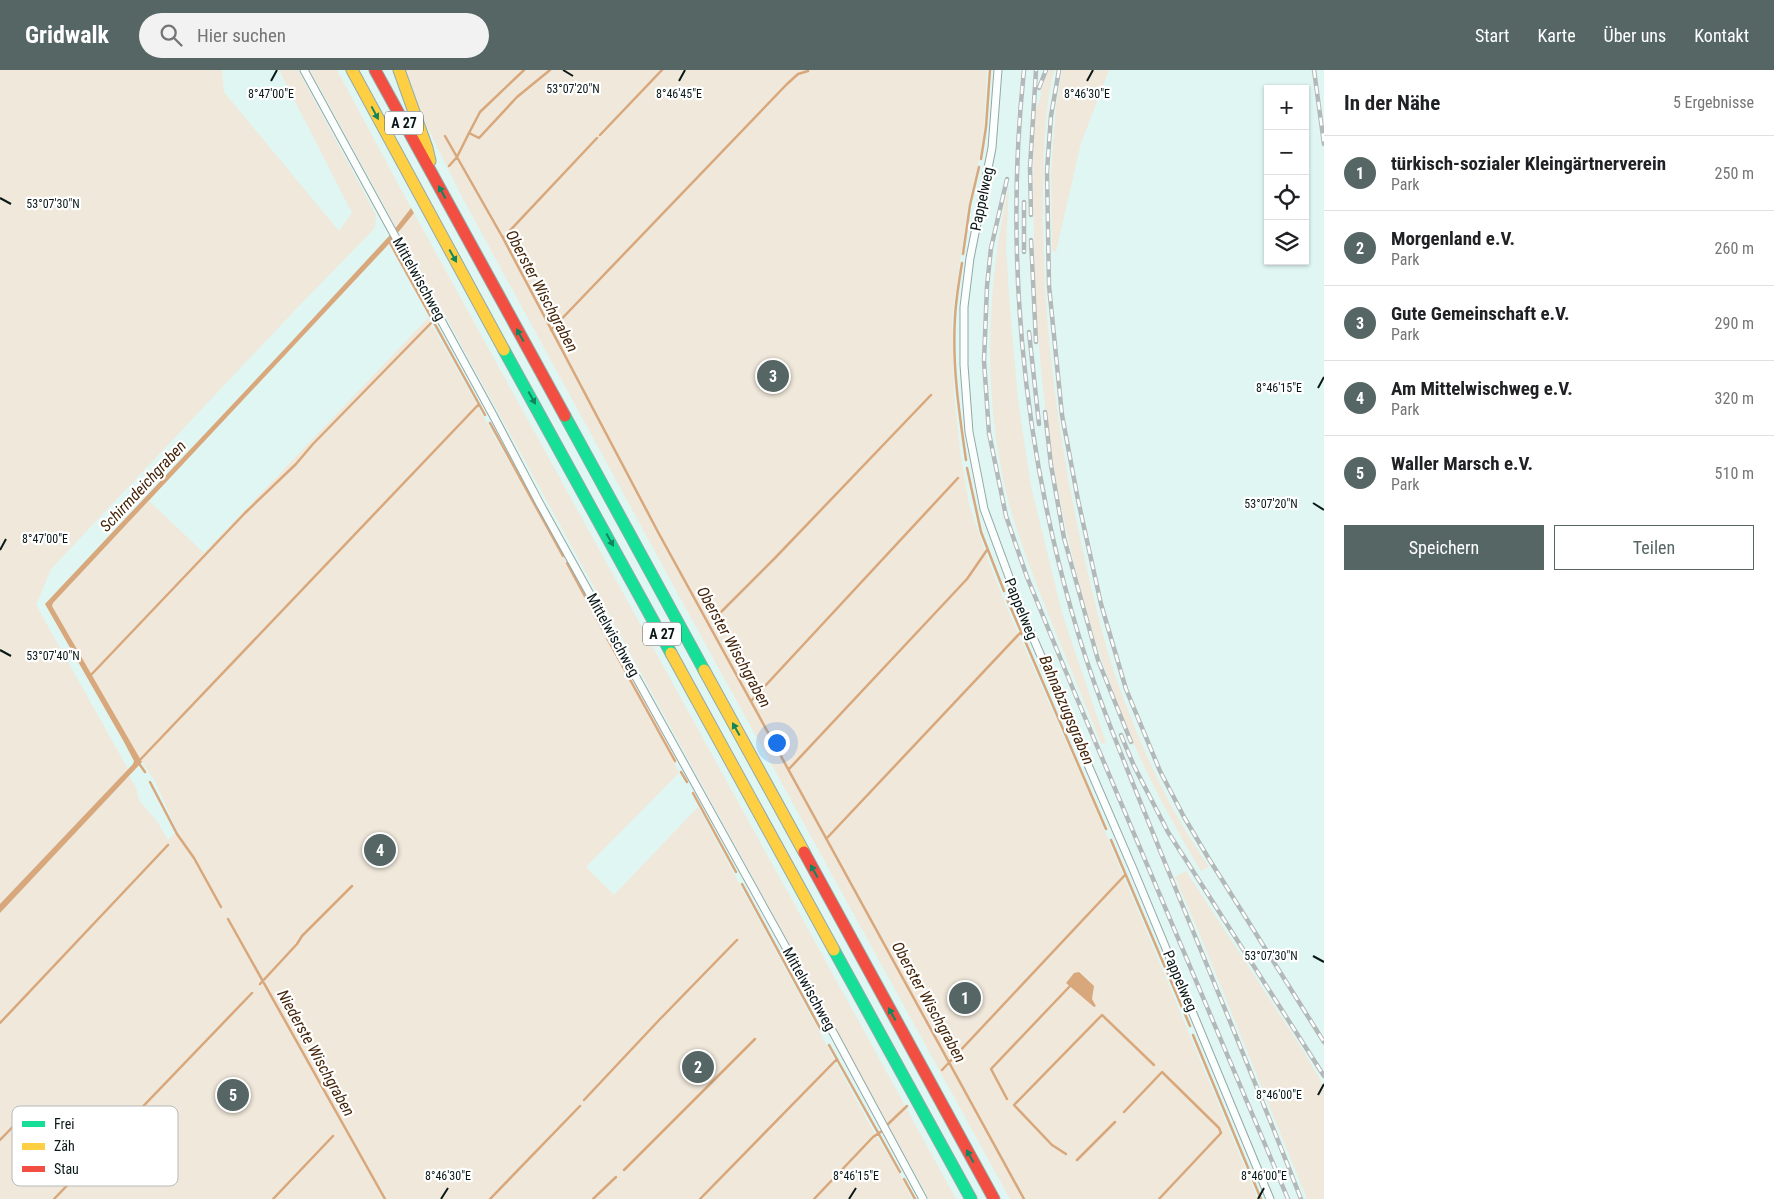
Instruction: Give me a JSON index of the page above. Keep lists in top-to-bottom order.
{
  "streets": {
    "highway": ["A 27"],
    "street": ["Pappelweg", "Mittelwischweg"]
  },
  "water": [
    "Oberster Wischgraben",
    "Schirmdeichgraben",
    "Bahnabzugsgraben",
    "Niederste Wischgraben"
  ],
  "legend": ["Frei", "Zäh", "Stau"],
  "page": {
    "header": "Gridwalk",
    "search": "Hier suchen",
    "nav": [
      "Start",
      "Karte",
      "Über uns",
      "Kontakt"
    ],
    "heading": ["In der Nähe", "5 Ergebnisse"],
    "map_buttons": ["+", "−"],
    "list": [
      {
        "mark": "1",
        "name": "türkisch-sozialer Kleingärtnerverein",
        "note": "Park",
        "value": "250 m"
      },
      {
        "mark": "2",
        "name": "Morgenland e.V.",
        "note": "Park",
        "value": "260 m"
      },
      {
        "mark": "3",
        "name": "Gute Gemeinschaft e.V.",
        "note": "Park",
        "value": "290 m"
      },
      {
        "mark": "4",
        "name": "Am Mittelwischweg e.V.",
        "note": "Park",
        "value": "320 m"
      },
      {
        "mark": "5",
        "name": "Waller Marsch e.V.",
        "note": "Park",
        "value": "510 m"
      }
    ],
    "pins": [
      "3",
      "4",
      "1",
      "2",
      "5"
    ],
    "buttons": ["Speichern", "Teilen"]
  },
  "coordinates": [
    "53°07'20\"N",
    "8°47'00\"E",
    "8°46'45\"E",
    "8°46'30\"E",
    "53°07'30\"N",
    "8°46'15\"E",
    "53°07'40\"N",
    "8°46'00\"E"
  ]
}
